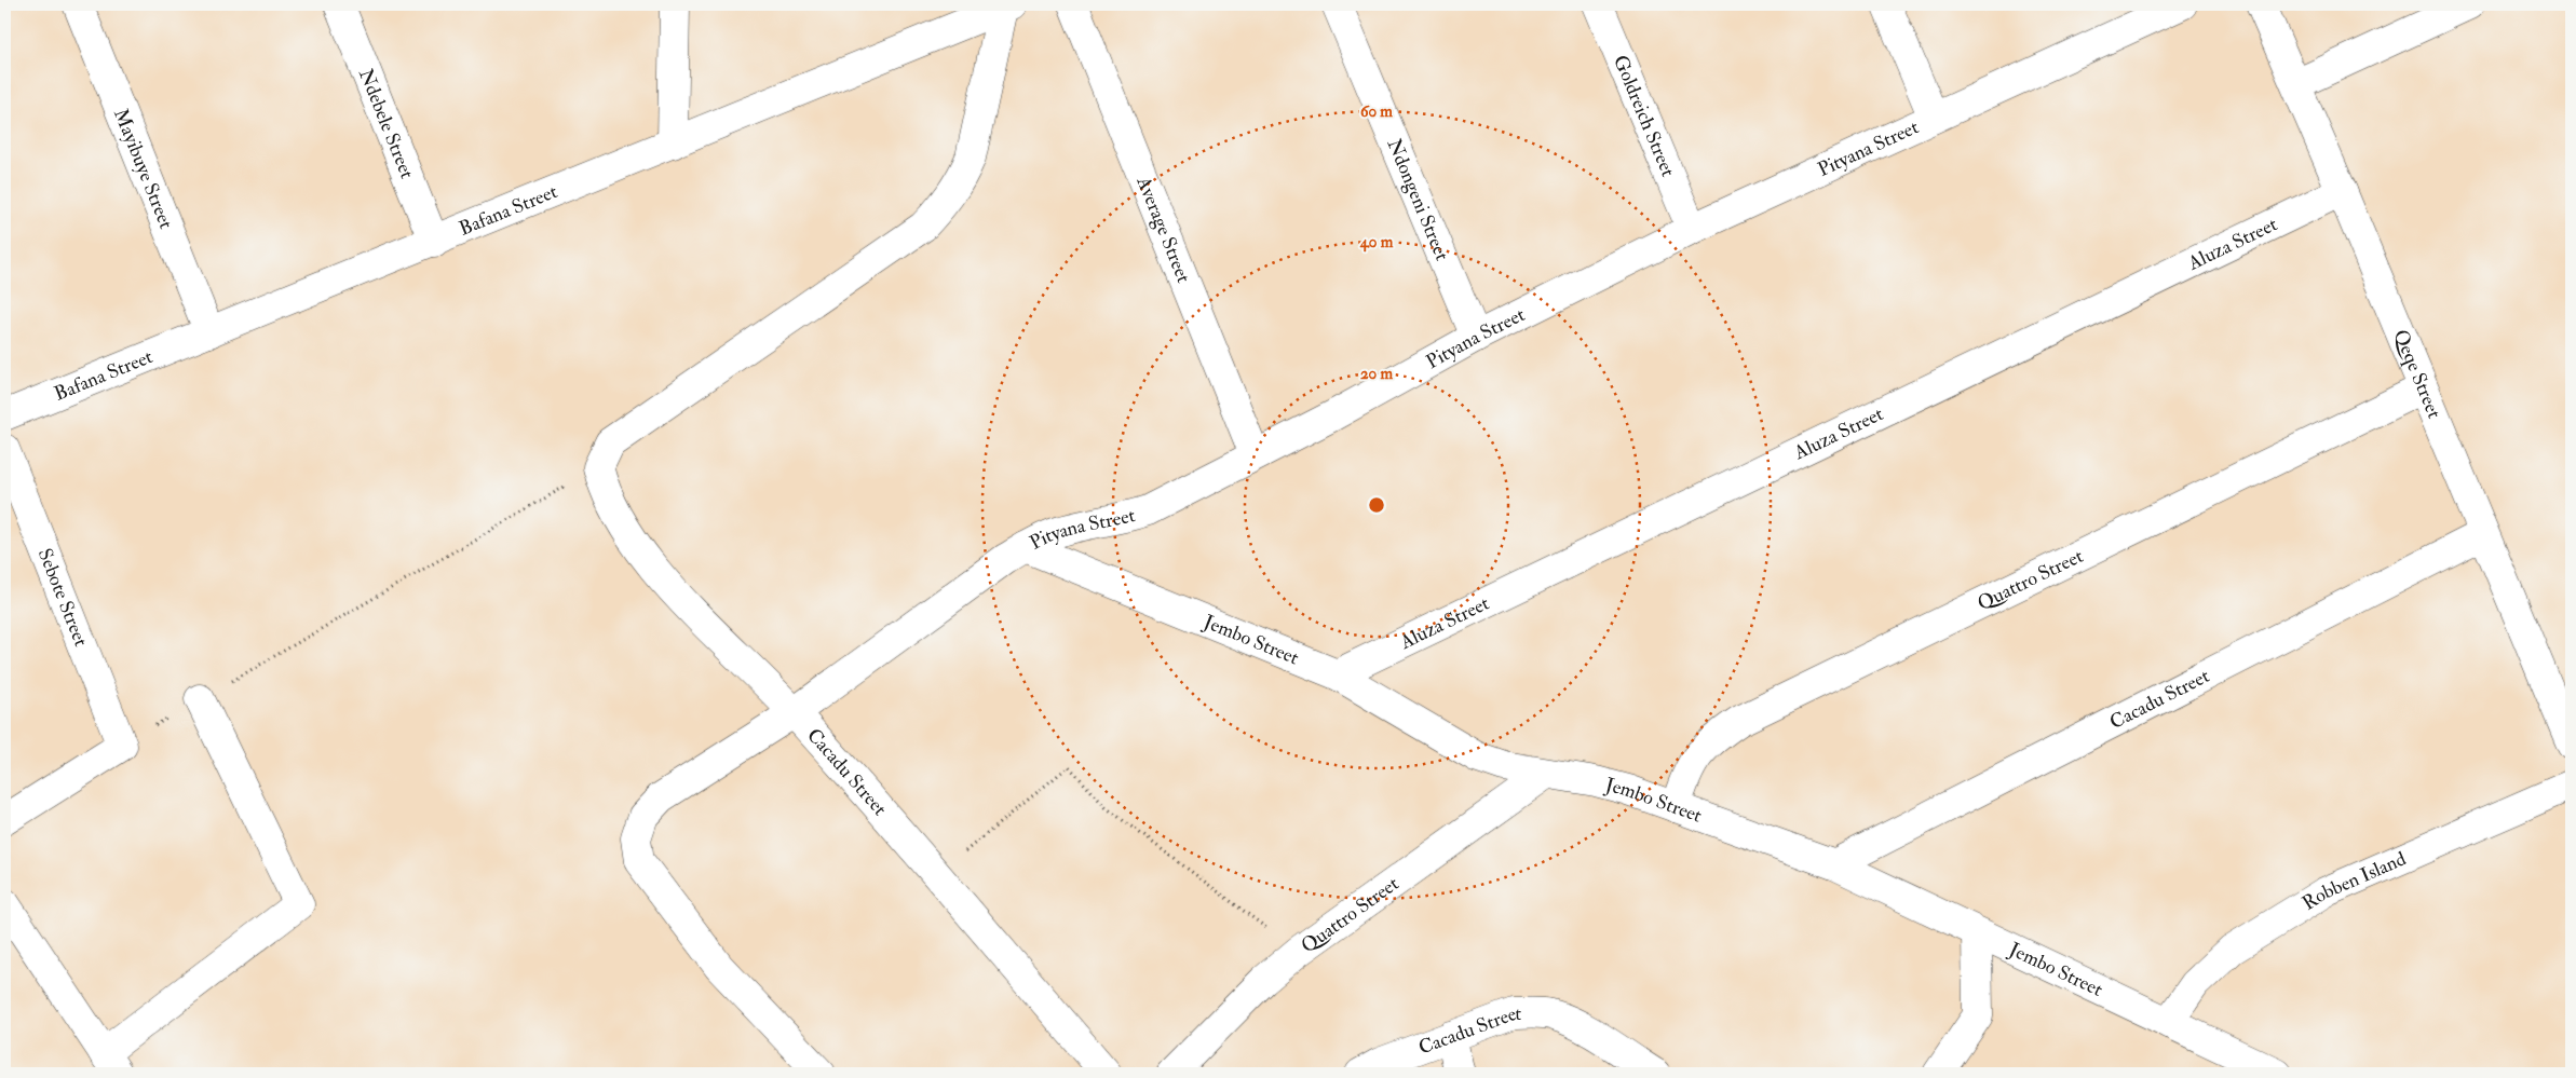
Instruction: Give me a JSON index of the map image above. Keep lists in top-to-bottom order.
{
  "streets": {
    "street": [
      "Goldreich Street",
      "Ndebele Street",
      "Pityana Street",
      "Mayibuye Street",
      "Ndongeni Street",
      "Bafana Street",
      "Average Street",
      "Aluza Street",
      "Qeqe Street",
      "Quattro Street",
      "Sebote Street",
      "Jembo Street",
      "Cacadu Street",
      "Robben Island"
    ]
  },
  "crossings": [
    ["Goldreich Street", "Pityana Street"],
    ["Ndebele Street", "Bafana Street"],
    ["Pityana Street", "Ndongeni Street"],
    ["Pityana Street", "Average Street"],
    ["Pityana Street", "Jembo Street"],
    ["Pityana Street", "Cacadu Street"],
    ["Mayibuye Street", "Bafana Street"],
    ["Aluza Street", "Qeqe Street"],
    ["Aluza Street", "Jembo Street"],
    ["Qeqe Street", "Quattro Street"],
    ["Qeqe Street", "Cacadu Street"],
    ["Quattro Street", "Jembo Street"],
    ["Jembo Street", "Cacadu Street"],
    ["Jembo Street", "Robben Island"]
  ],
  "rings": ["60 m", "40 m", "20 m"]
}
